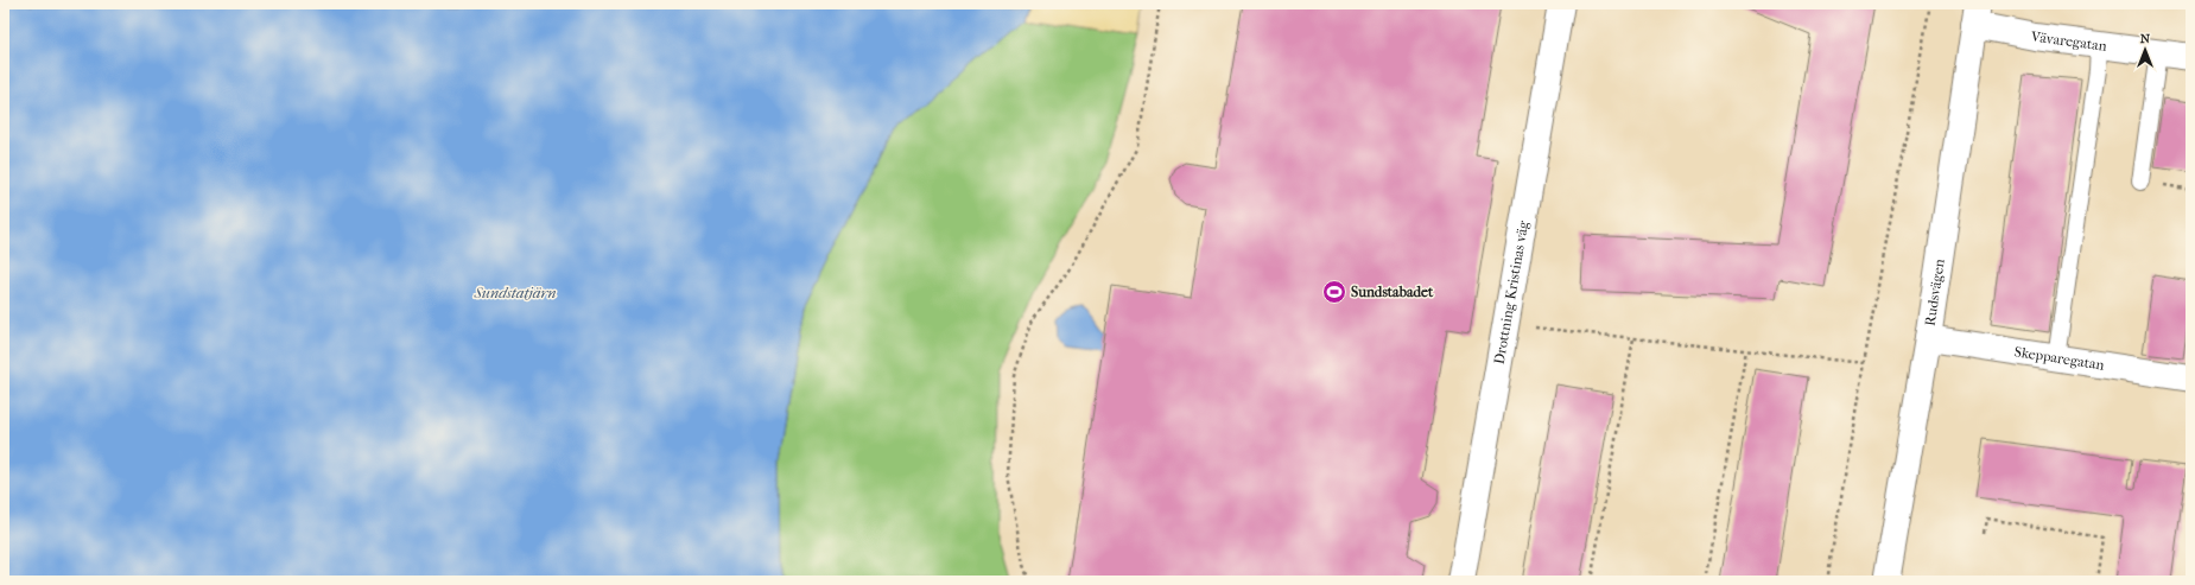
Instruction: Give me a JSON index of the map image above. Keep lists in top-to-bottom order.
{
  "streets": {
    "street": [
      "Vävaregatan",
      "Drottning Kristinas väg",
      "Rudsvägen",
      "Skepparegatan"
    ]
  },
  "crossings": [
    ["Vävaregatan", "Rudsvägen"],
    ["Rudsvägen", "Skepparegatan"]
  ],
  "water": ["Sundstatjärn"],
  "places": {
    "sports": ["Sundstabadet"]
  },
  "north": "top"
}
